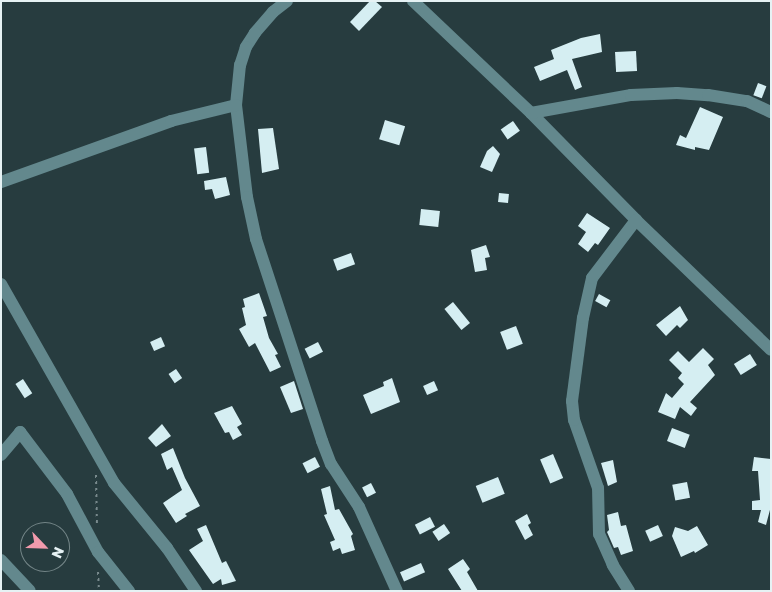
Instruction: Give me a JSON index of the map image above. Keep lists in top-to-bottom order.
{
  "north": "bottom right"
}
